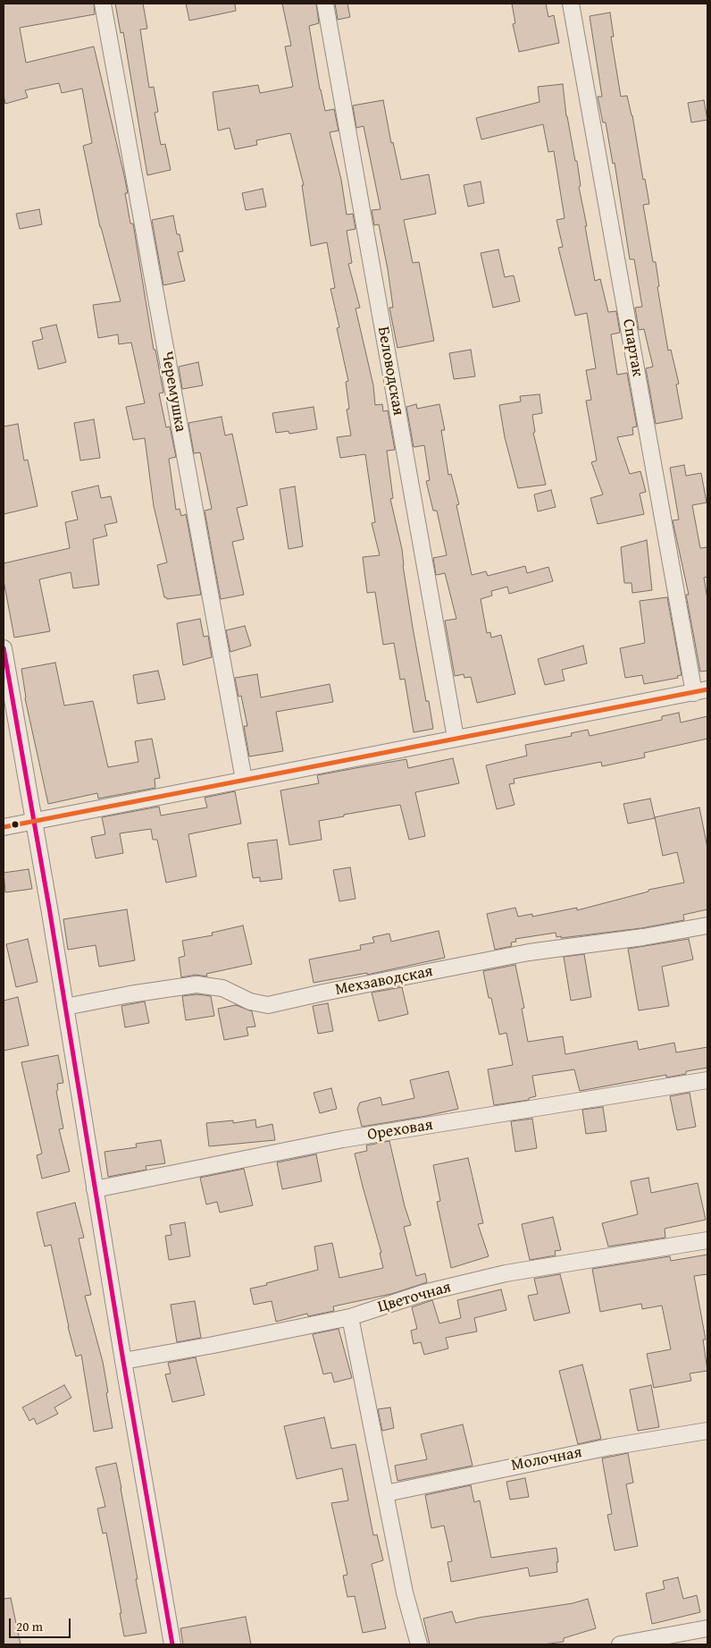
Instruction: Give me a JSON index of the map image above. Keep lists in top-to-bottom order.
{
  "streets": {
    "street": [
      "Спартак",
      "Беловодская",
      "Черемушка",
      "Мехзаводская",
      "Ореховая",
      "Цветочная",
      "Молочная"
    ]
  },
  "scale_bar": "20 m"
}
